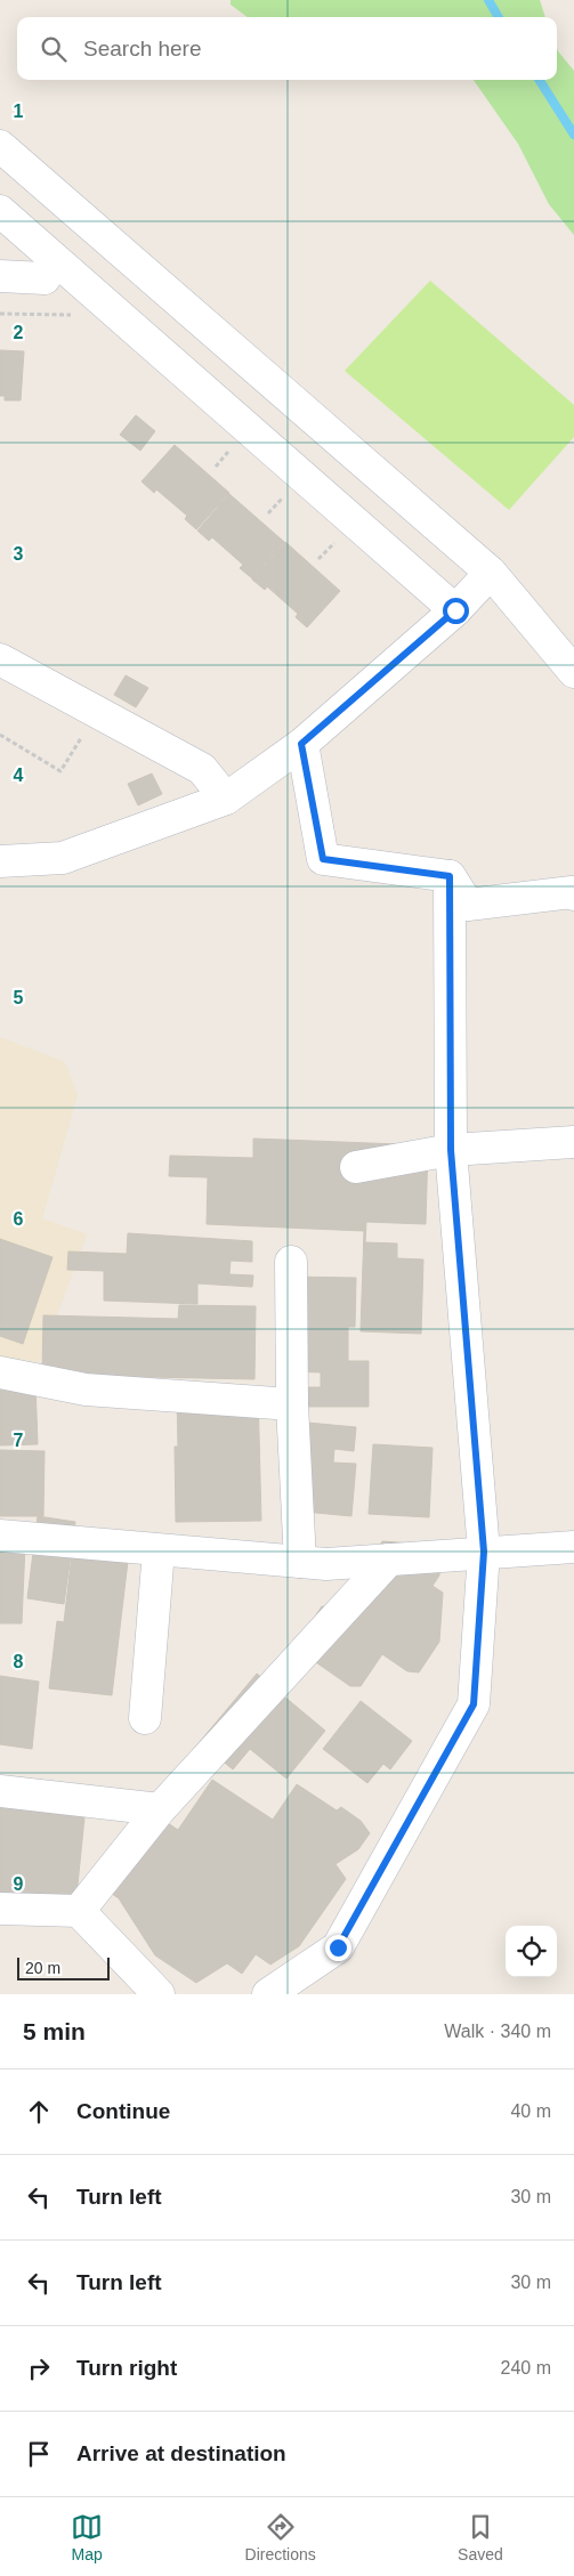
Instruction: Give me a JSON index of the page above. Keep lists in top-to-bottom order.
{
  "scale_bar": "20 m",
  "page": {
    "search": "Search here",
    "scale": "20 m",
    "heading": ["5 min", "Walk · 340 m"],
    "list": [
      ["Continue", "40 m"],
      ["Turn left", "30 m"],
      ["Turn left", "30 m"],
      ["Turn right", "240 m"],
      "Arrive at destination"
    ],
    "nav": ["Map", "Directions", "Saved"]
  },
  "grid": {
    "rows": [
      "1",
      "2",
      "3",
      "4",
      "5",
      "6",
      "7",
      "8",
      "9"
    ]
  }
}
